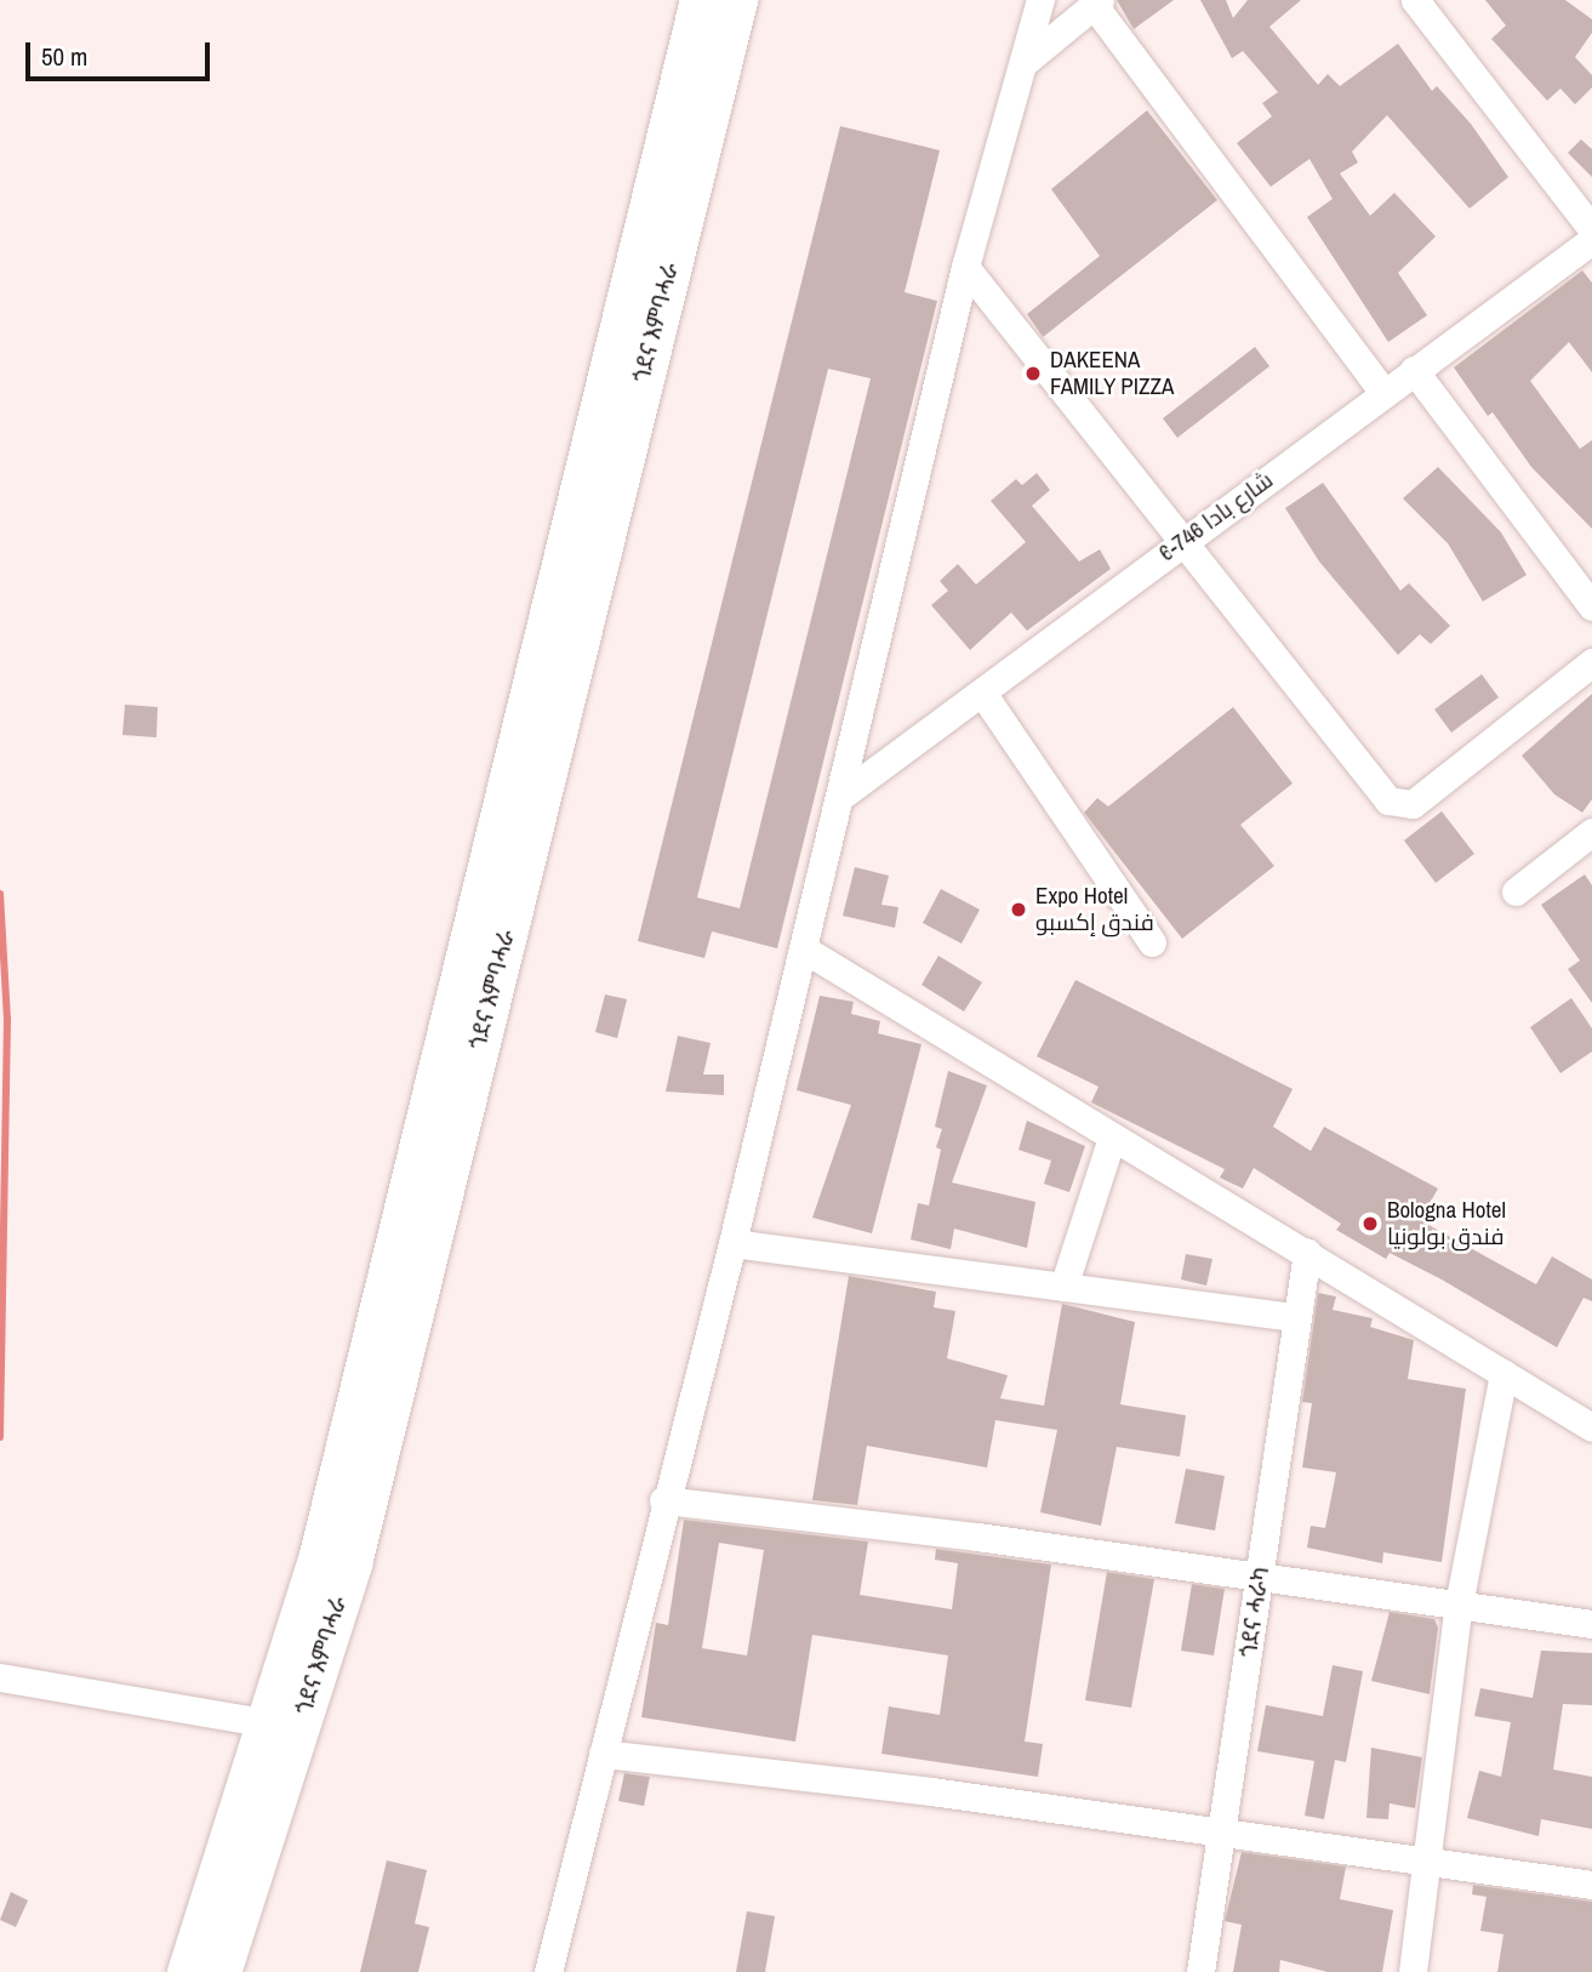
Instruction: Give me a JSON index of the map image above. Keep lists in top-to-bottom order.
{
  "streets": {
    "main road": ["ጎደና እምባሓራ"],
    "street": ["شارع بادا 746-6", "ጎደና ሓራካ"]
  },
  "places": ["DAKEENA FAMILY PIZZA", "Expo Hotel فندق إكسبو", "Bologna Hotel فندق بولونيا"],
  "scale_bar": "50 m"
}
